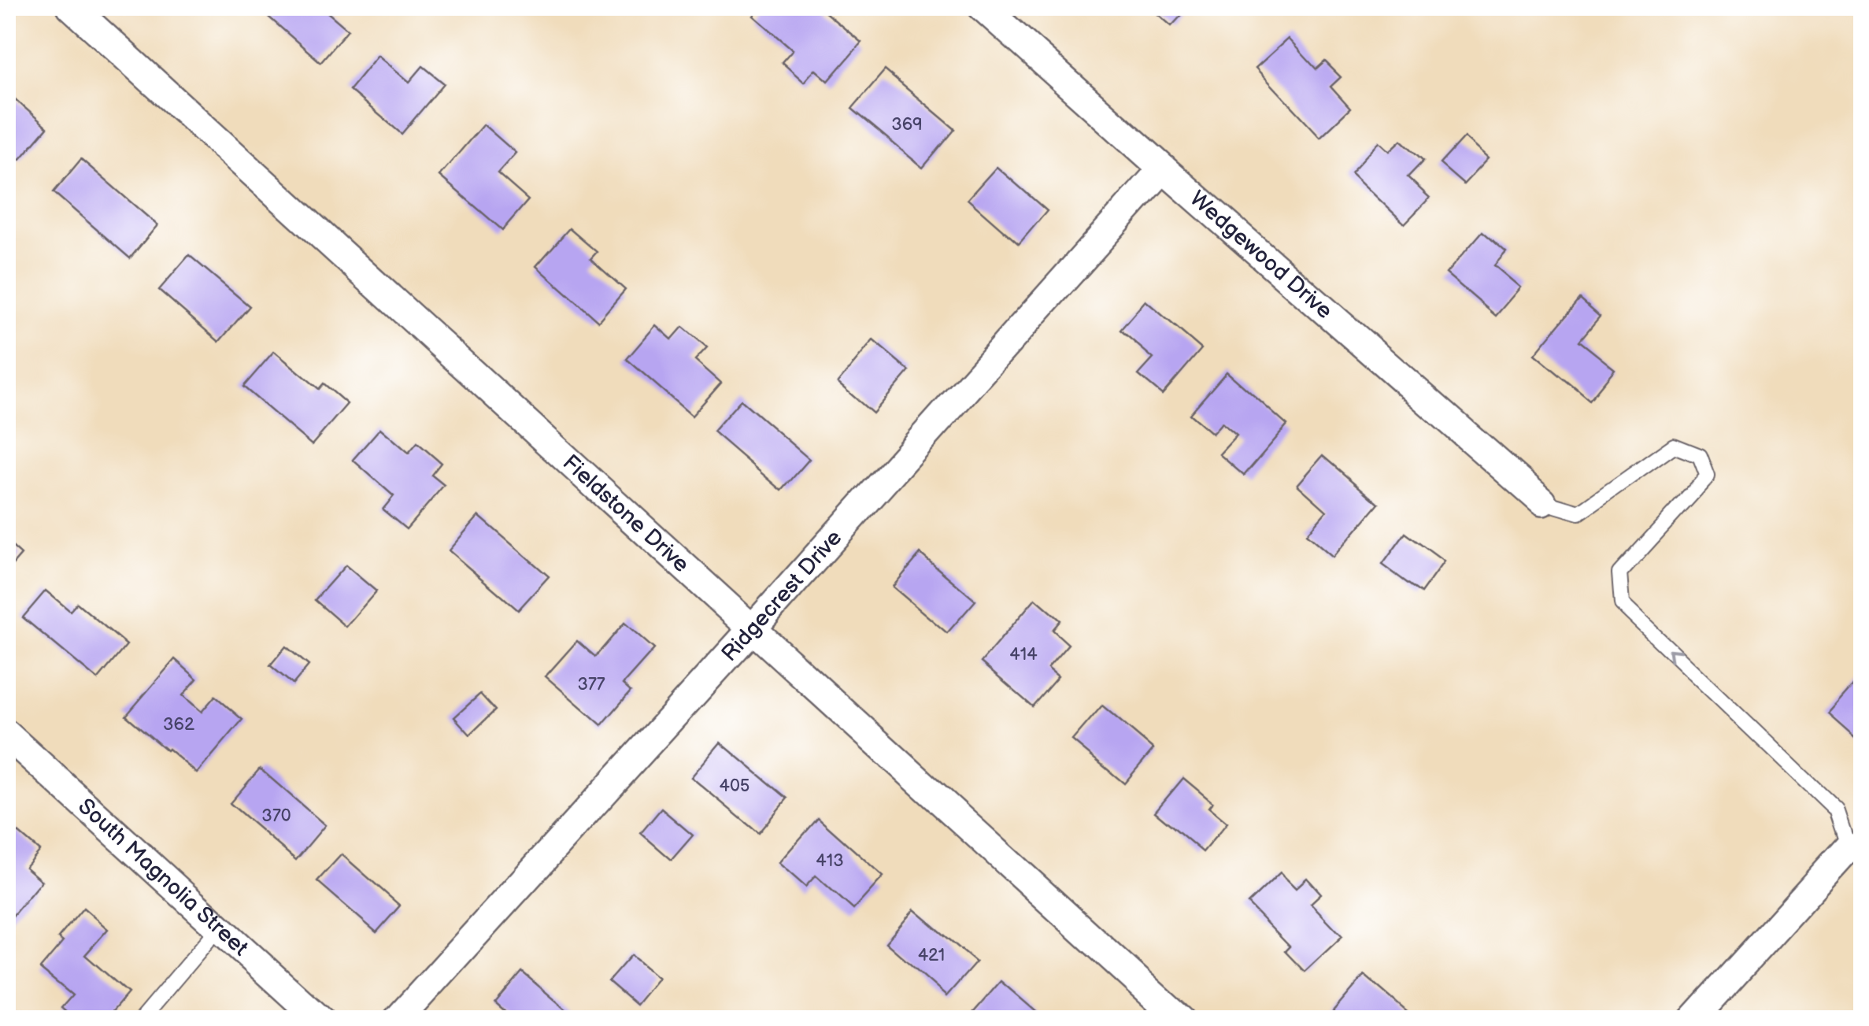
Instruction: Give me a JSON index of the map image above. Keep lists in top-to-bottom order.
{
  "streets": {
    "street": [
      "Wedgewood Drive",
      "Fieldstone Drive",
      "Ridgecrest Drive",
      "South Magnolia Street"
    ]
  },
  "crossings": [
    ["Wedgewood Drive", "Ridgecrest Drive"],
    ["Fieldstone Drive", "Ridgecrest Drive"]
  ],
  "house_numbers": [
    "369",
    "414",
    "377",
    "362",
    "405",
    "370",
    "413",
    "421"
  ]
}
